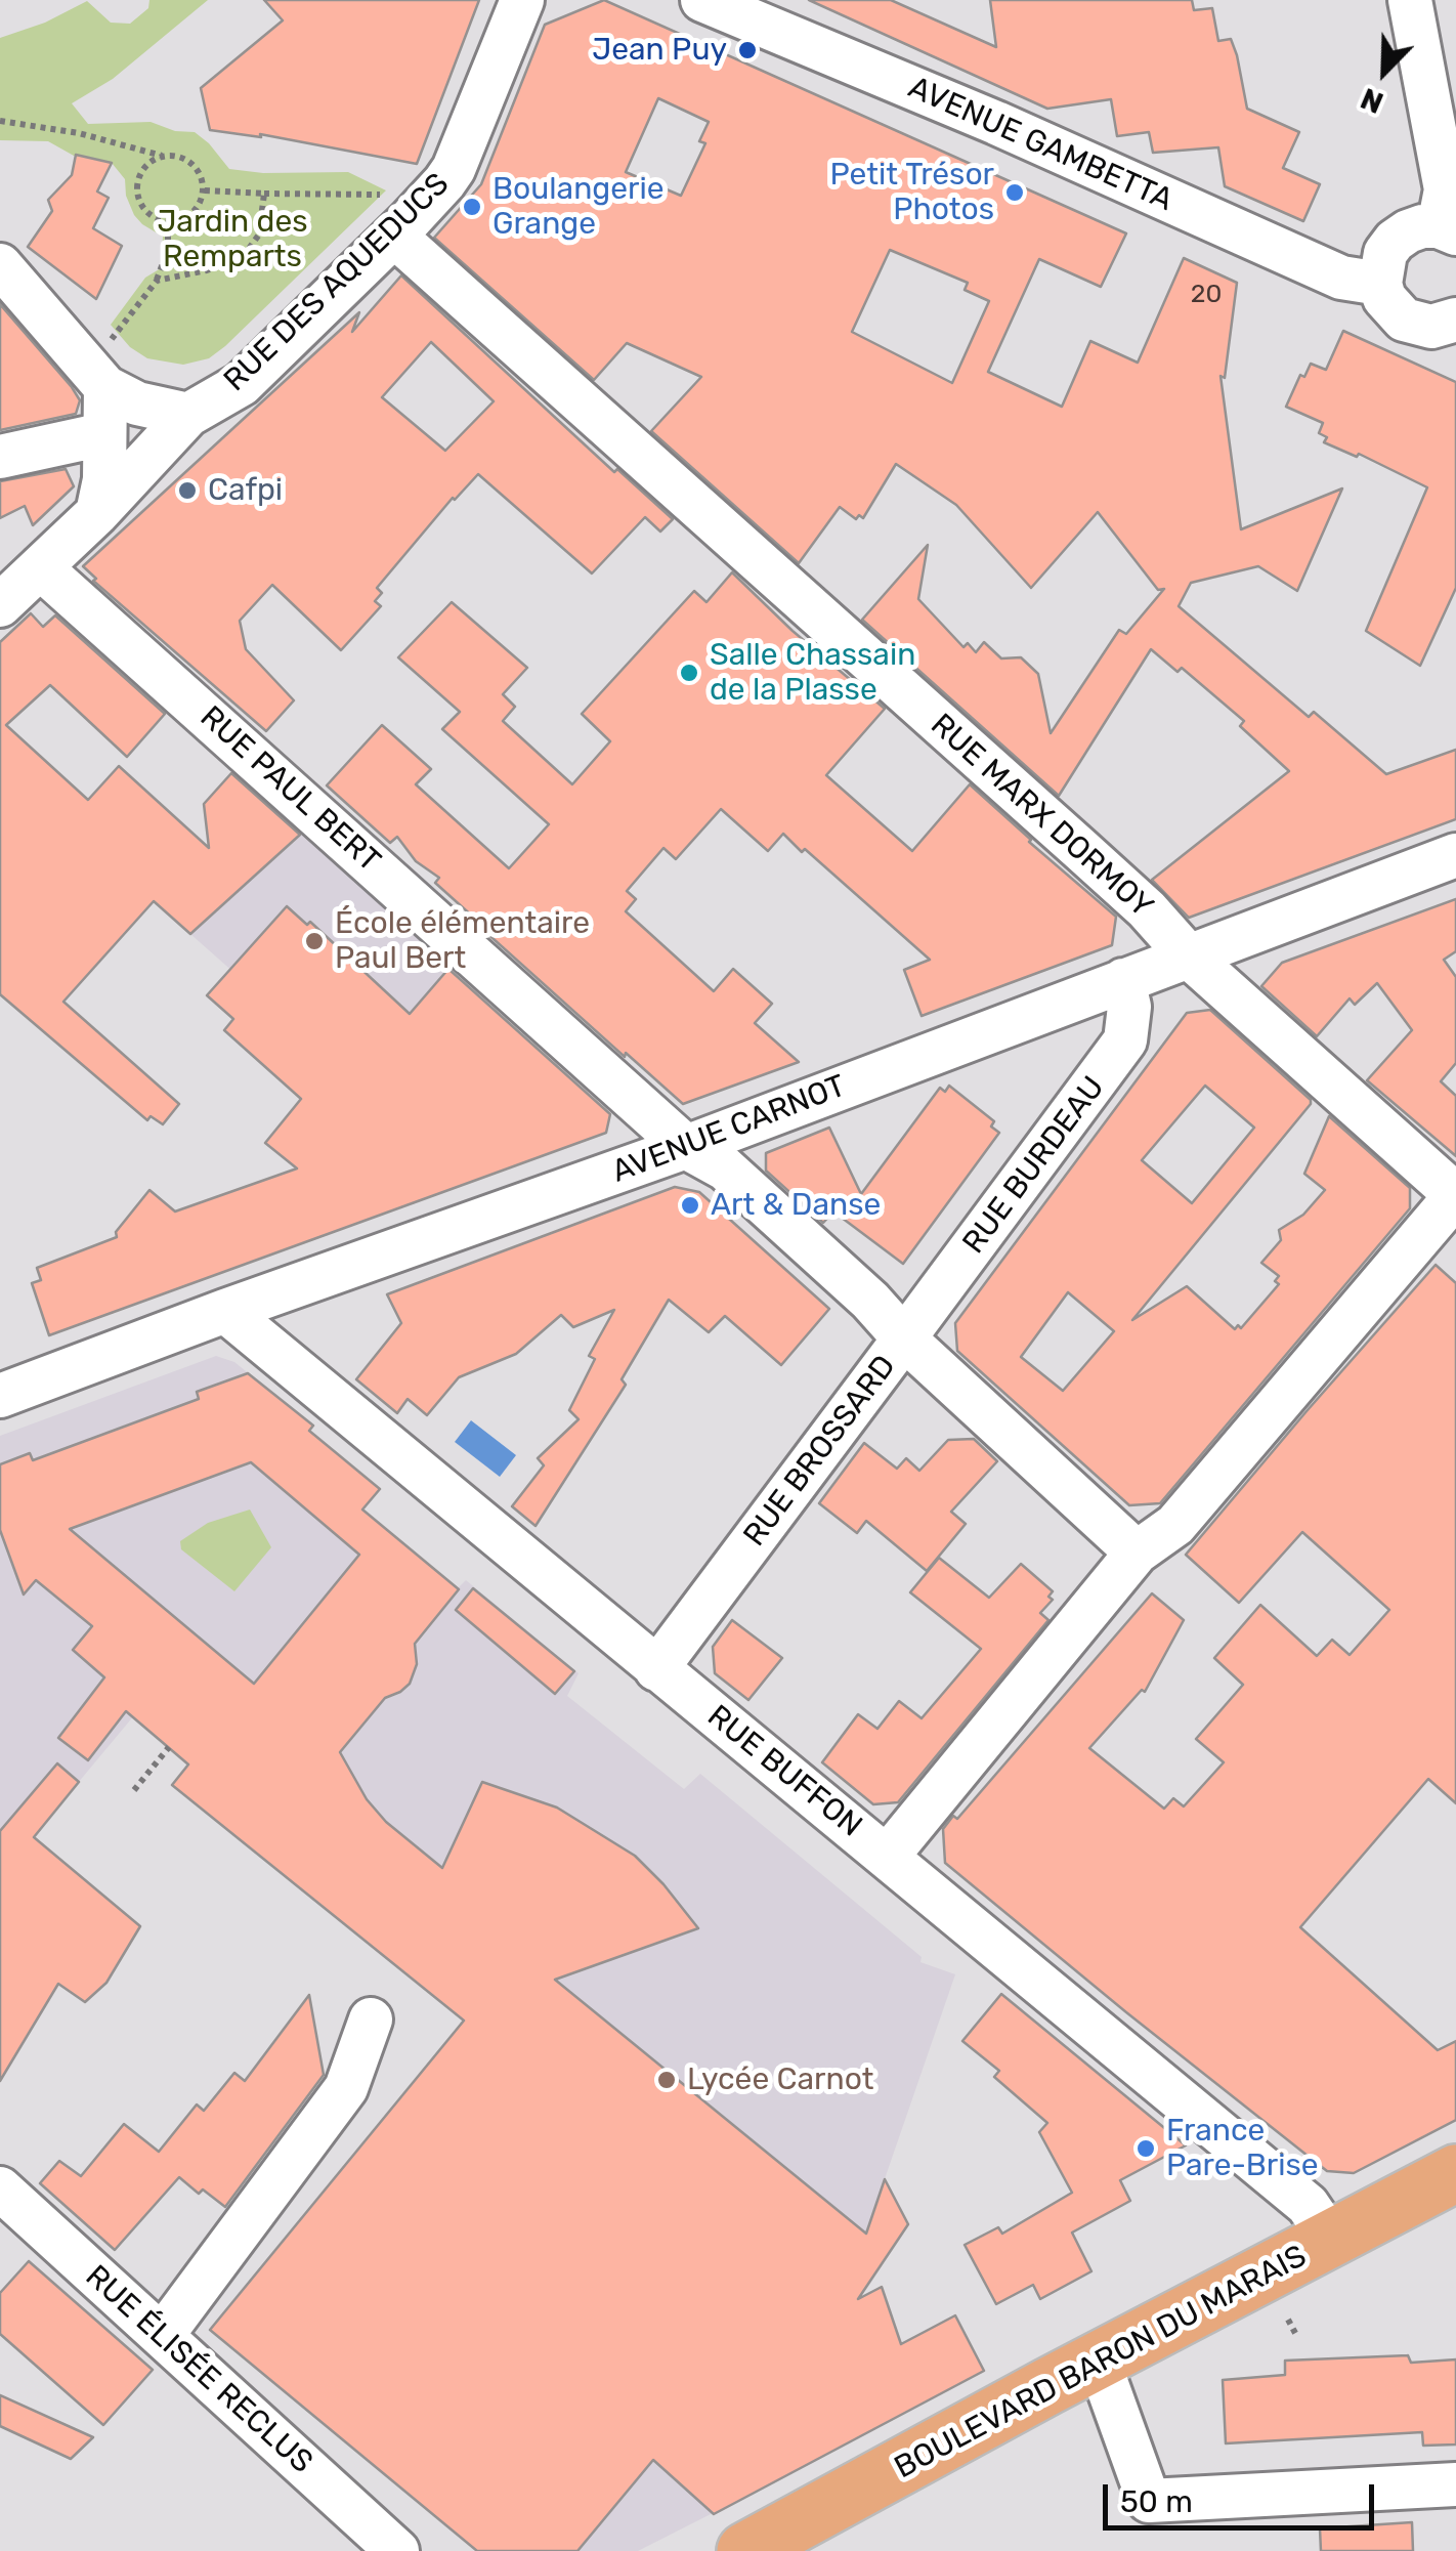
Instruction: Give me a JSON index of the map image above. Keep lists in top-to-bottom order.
{
  "streets": {
    "main road": ["BOULEVARD BARON DU MARAIS"],
    "street": [
      "AVENUE GAMBETTA",
      "RUE DES AQUEDUCS",
      "RUE PAUL BERT",
      "RUE MARX DORMOY",
      "AVENUE CARNOT",
      "RUE BURDEAU",
      "RUE BROSSARD",
      "RUE BUFFON",
      "RUE ÉLISÉE RECLUS"
    ]
  },
  "crossings": [
    ["RUE DES AQUEDUCS", "RUE PAUL BERT"],
    ["RUE DES AQUEDUCS", "RUE MARX DORMOY"],
    ["RUE PAUL BERT", "AVENUE CARNOT"],
    ["RUE PAUL BERT", "RUE BURDEAU"],
    ["RUE PAUL BERT", "RUE BROSSARD"],
    ["RUE MARX DORMOY", "AVENUE CARNOT"],
    ["AVENUE CARNOT", "RUE BURDEAU"],
    ["AVENUE CARNOT", "RUE BUFFON"],
    ["RUE BURDEAU", "RUE BROSSARD"],
    ["RUE BROSSARD", "RUE BUFFON"],
    ["RUE BUFFON", "BOULEVARD BARON DU MARAIS"]
  ],
  "parks": ["Jardin des Remparts"],
  "places": [
    "Jean Puy",
    "Petit Trésor Photos",
    "Boulangerie Grange",
    "Cafpi",
    "Salle Chassain de la Plasse",
    "École élémentaire Paul Bert",
    "Art & Danse",
    "Lycée Carnot",
    "France Pare-Brise"
  ],
  "house_numbers": ["20"],
  "scale_bar": "50 m",
  "north": "bottom left"
}
